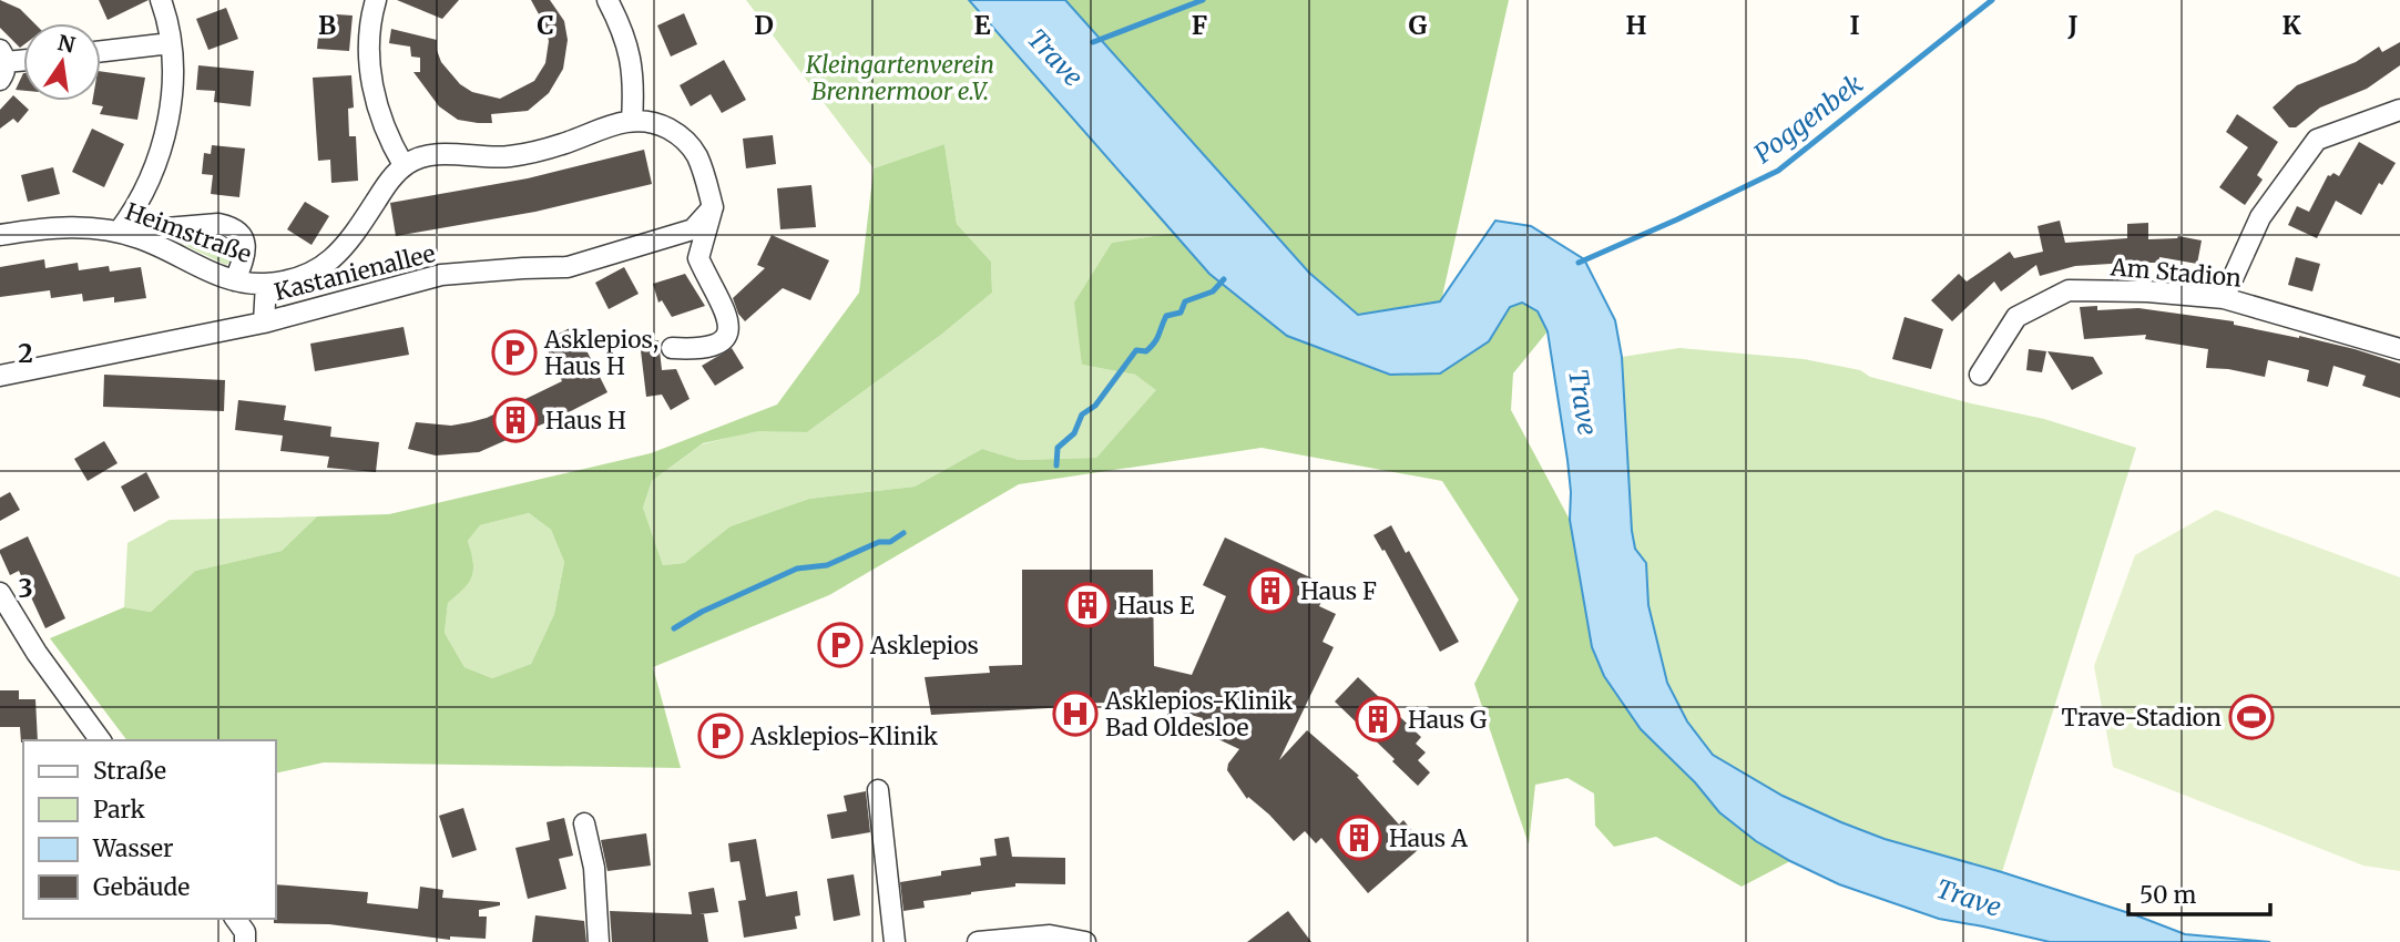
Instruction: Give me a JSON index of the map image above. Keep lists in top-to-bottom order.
{
  "streets": {
    "street": ["Heimstraße", "Kastanienallee", "Am Stadion"]
  },
  "water": ["Trave", "Poggenbek"],
  "parks": ["Kleingartenverein Brennermoor e.V."],
  "places": {
    "parking": ["Asklepios, Haus H", "Asklepios", "Asklepios-Klinik"],
    "building": [
      "Haus H",
      "Haus F",
      "Haus E",
      "Haus G",
      "Haus A"
    ],
    "hospital": ["Asklepios-Klinik Bad Oldesloe"],
    "sports": ["Trave-Stadion"]
  },
  "legend": [
    "Straße",
    "Park",
    "Wasser",
    "Gebäude"
  ],
  "scale_bar": "50 m",
  "north": "top",
  "grid": {
    "columns": [
      "B",
      "C",
      "D",
      "E",
      "F",
      "G",
      "H",
      "I",
      "J",
      "K"
    ],
    "rows": ["2", "3"]
  }
}
